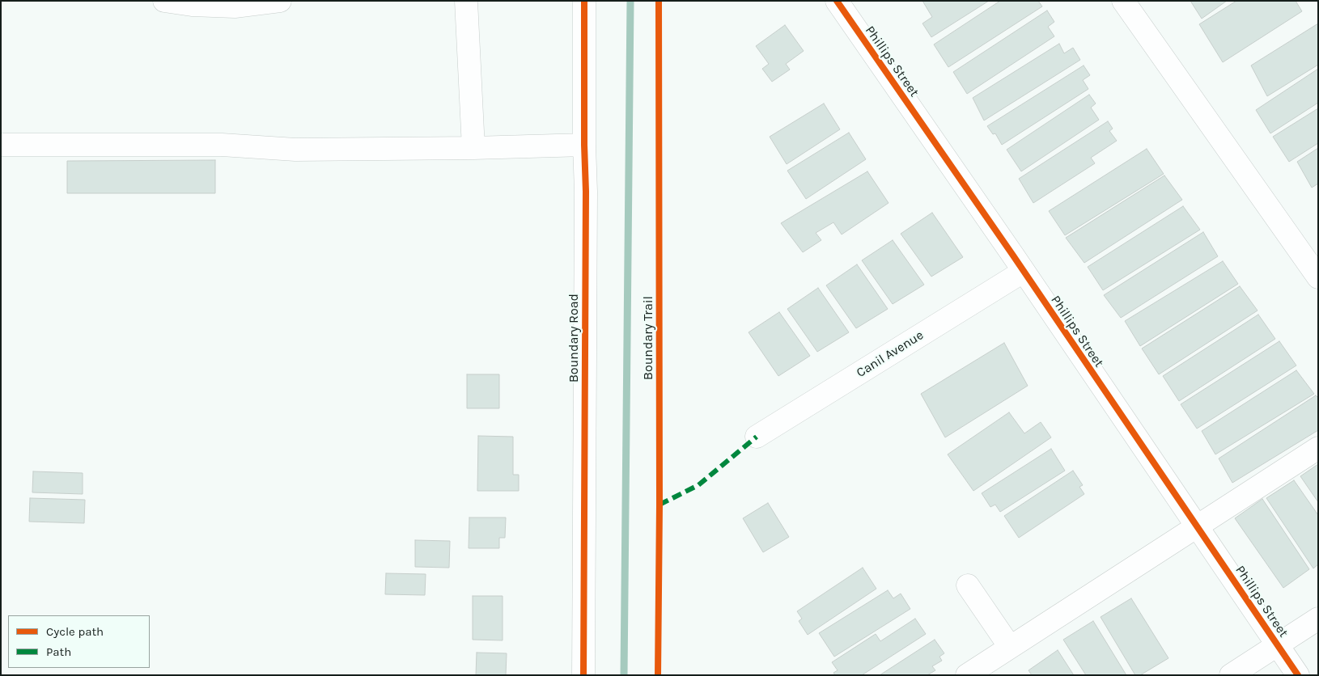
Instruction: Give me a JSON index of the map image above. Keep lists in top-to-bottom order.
{
  "streets": {
    "street": ["Phillips Street", "Boundary Road", "Canil Avenue"],
    "cycle path": ["Boundary Trail"]
  },
  "crossings": [
    ["Phillips Street", "Canil Avenue"]
  ],
  "legend": ["Cycle path", "Path"]
}
